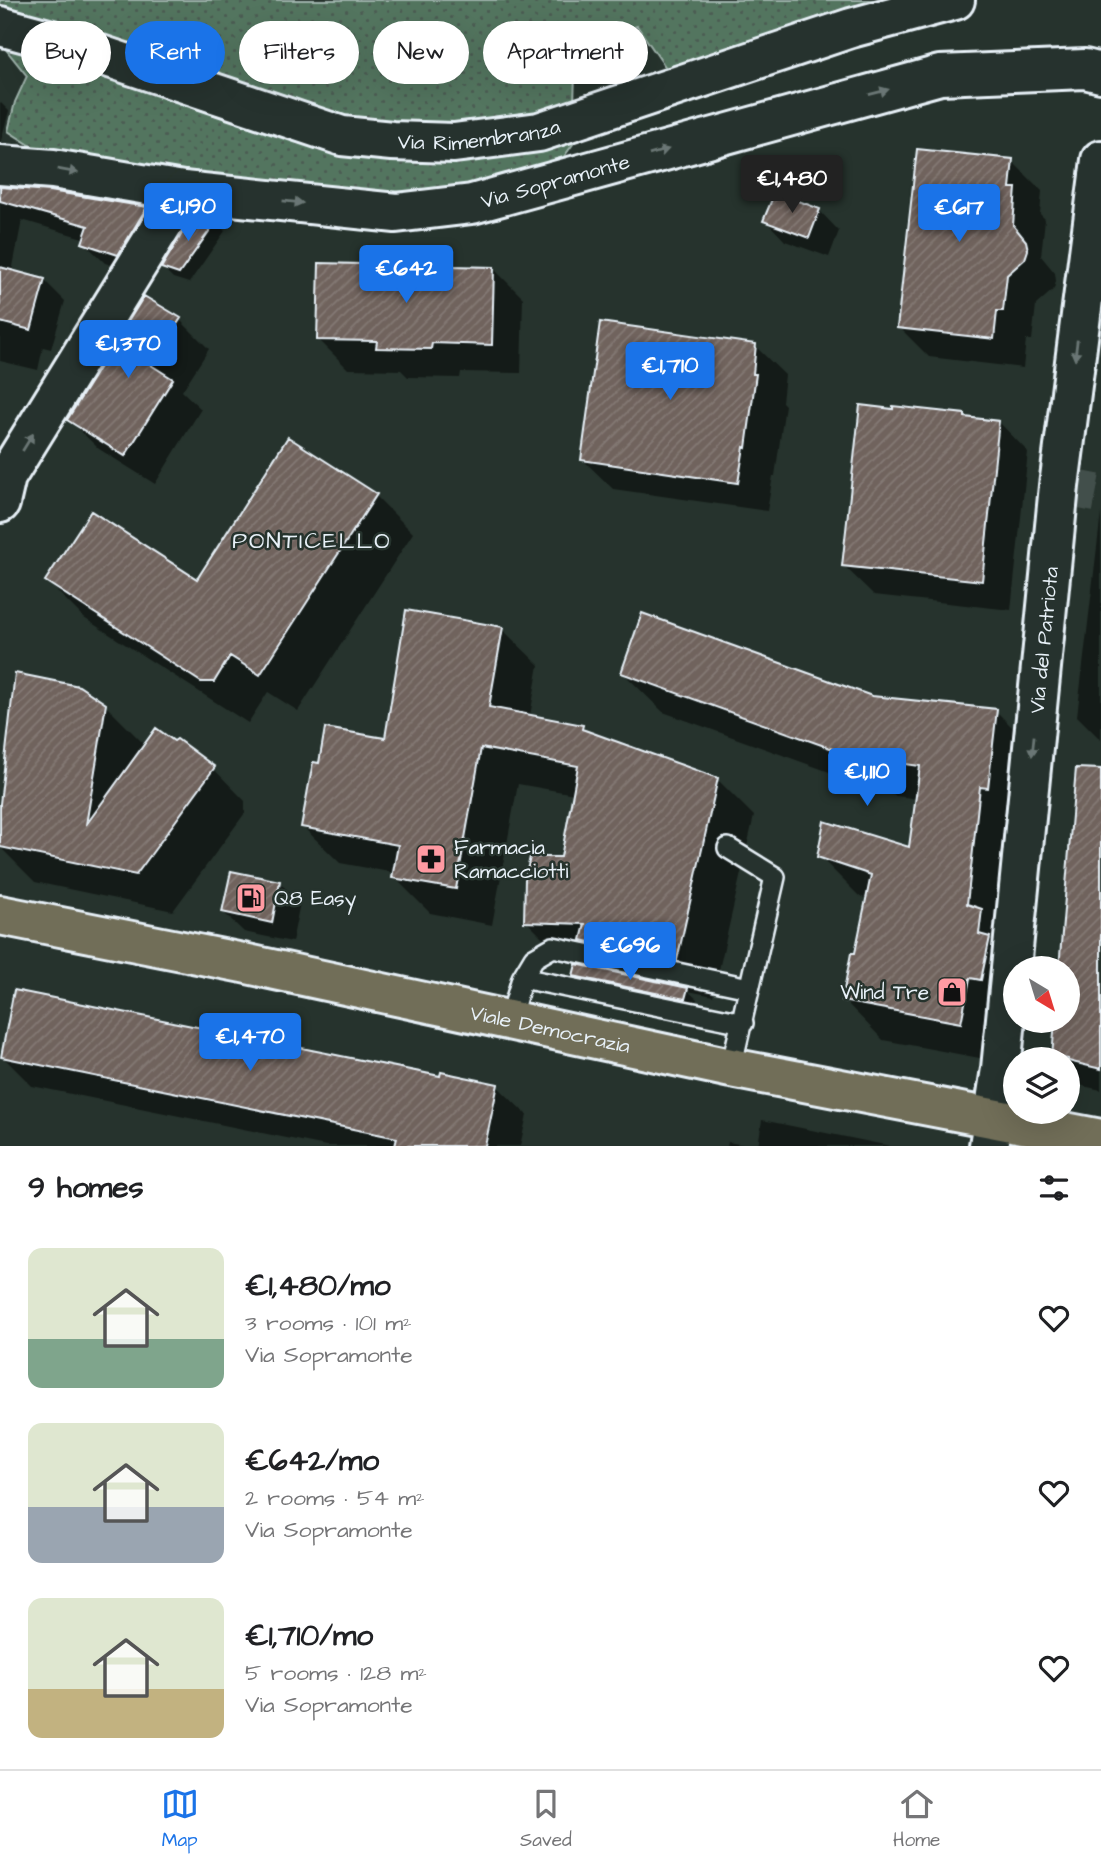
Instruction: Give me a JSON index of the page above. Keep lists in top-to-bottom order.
{
  "streets": {
    "main road": ["Viale Democrazia"],
    "street": ["Via Rimembranza", "Via Sopramonte", "Via del Patriota"]
  },
  "crossings": [
    ["Via del Patriota", "Viale Democrazia"]
  ],
  "one_way": ["Via Sopramonte", "Via del Patriota"],
  "districts": ["PONTICELLO"],
  "places": {
    "pharmacy": ["Farmacia Ramacciotti"],
    "fuel station": ["Q8 Easy"],
    "shop": ["Wind Tre"]
  },
  "north": "bottom right",
  "page": {
    "chip": [
      "Buy",
      "Rent",
      "Filters",
      "New",
      "Apartment"
    ],
    "price": [
      "€1,480",
      "€1,190",
      "€617",
      "€642",
      "€1,370",
      "€1,710",
      "€1,110",
      "€696",
      "€1,470"
    ],
    "heading": "9 homes",
    "list": [
      {
        "name": "€1,480/mo",
        "note": "3 rooms · 101 m² · Via Sopramonte"
      },
      {
        "name": "€642/mo",
        "note": "2 rooms · 54 m² · Via Sopramonte"
      },
      {
        "name": "€1,710/mo",
        "note": "5 rooms · 128 m² · Via Sopramonte"
      }
    ],
    "tabs": ["Map", "Saved", "Home"]
  }
}
